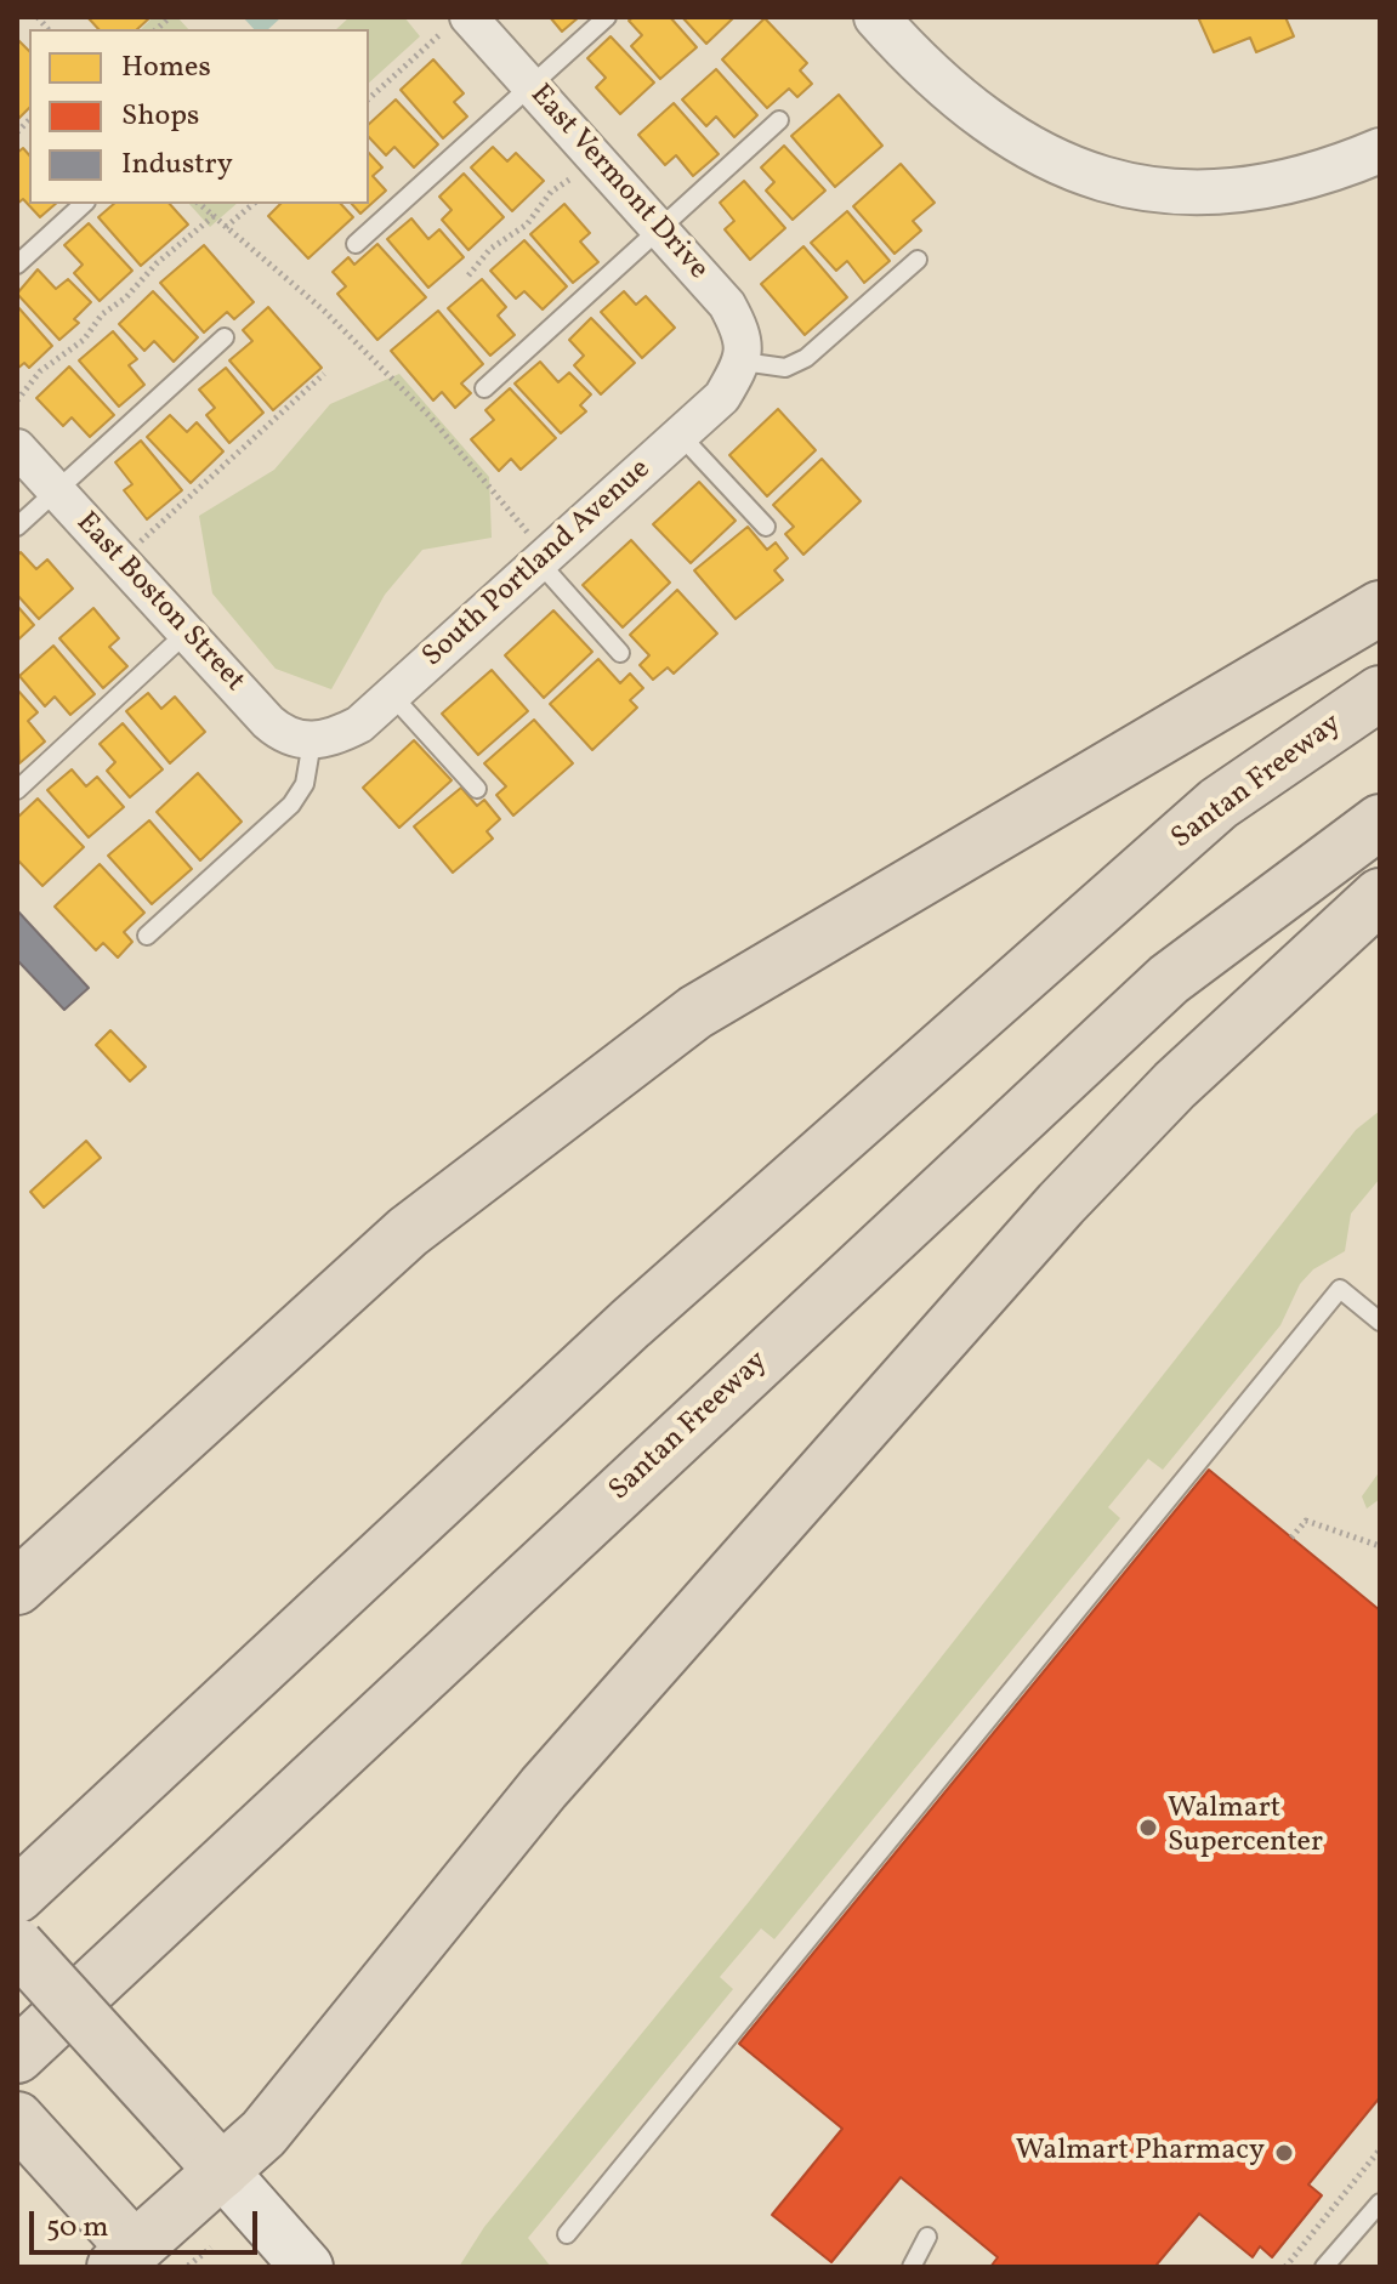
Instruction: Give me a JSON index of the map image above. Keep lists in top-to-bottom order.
{
  "streets": {
    "main road": ["Santan Freeway"],
    "street": ["East Vermont Drive", "South Portland Avenue", "East Boston Street"]
  },
  "crossings": [
    ["East Vermont Drive", "South Portland Avenue"],
    ["South Portland Avenue", "East Boston Street"]
  ],
  "places": ["Walmart Supercenter", "Walmart Pharmacy"],
  "legend": ["Homes", "Shops", "Industry"],
  "scale_bar": "50 m"
}
